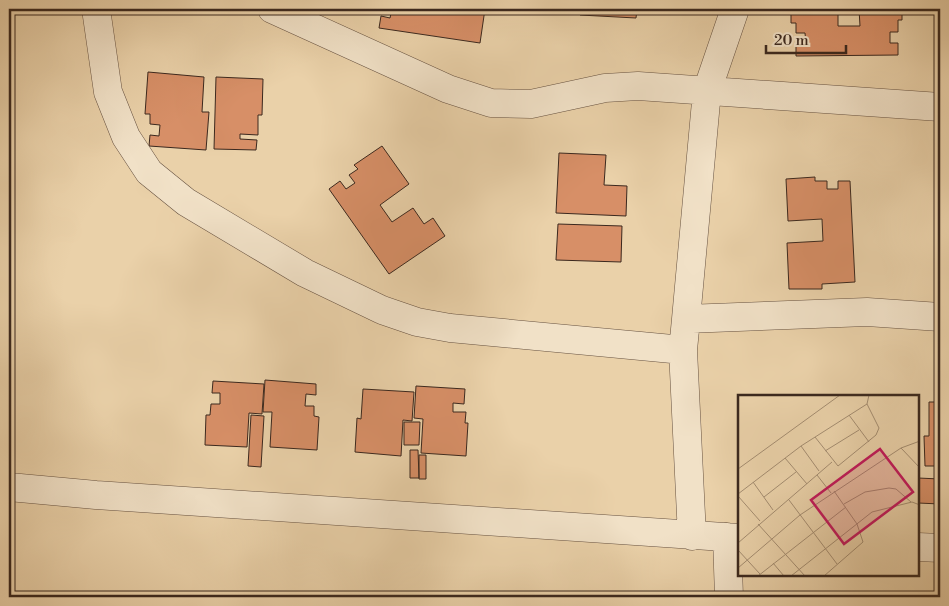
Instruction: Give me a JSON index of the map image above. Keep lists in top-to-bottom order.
{
  "scale_bar": "20 m"
}
